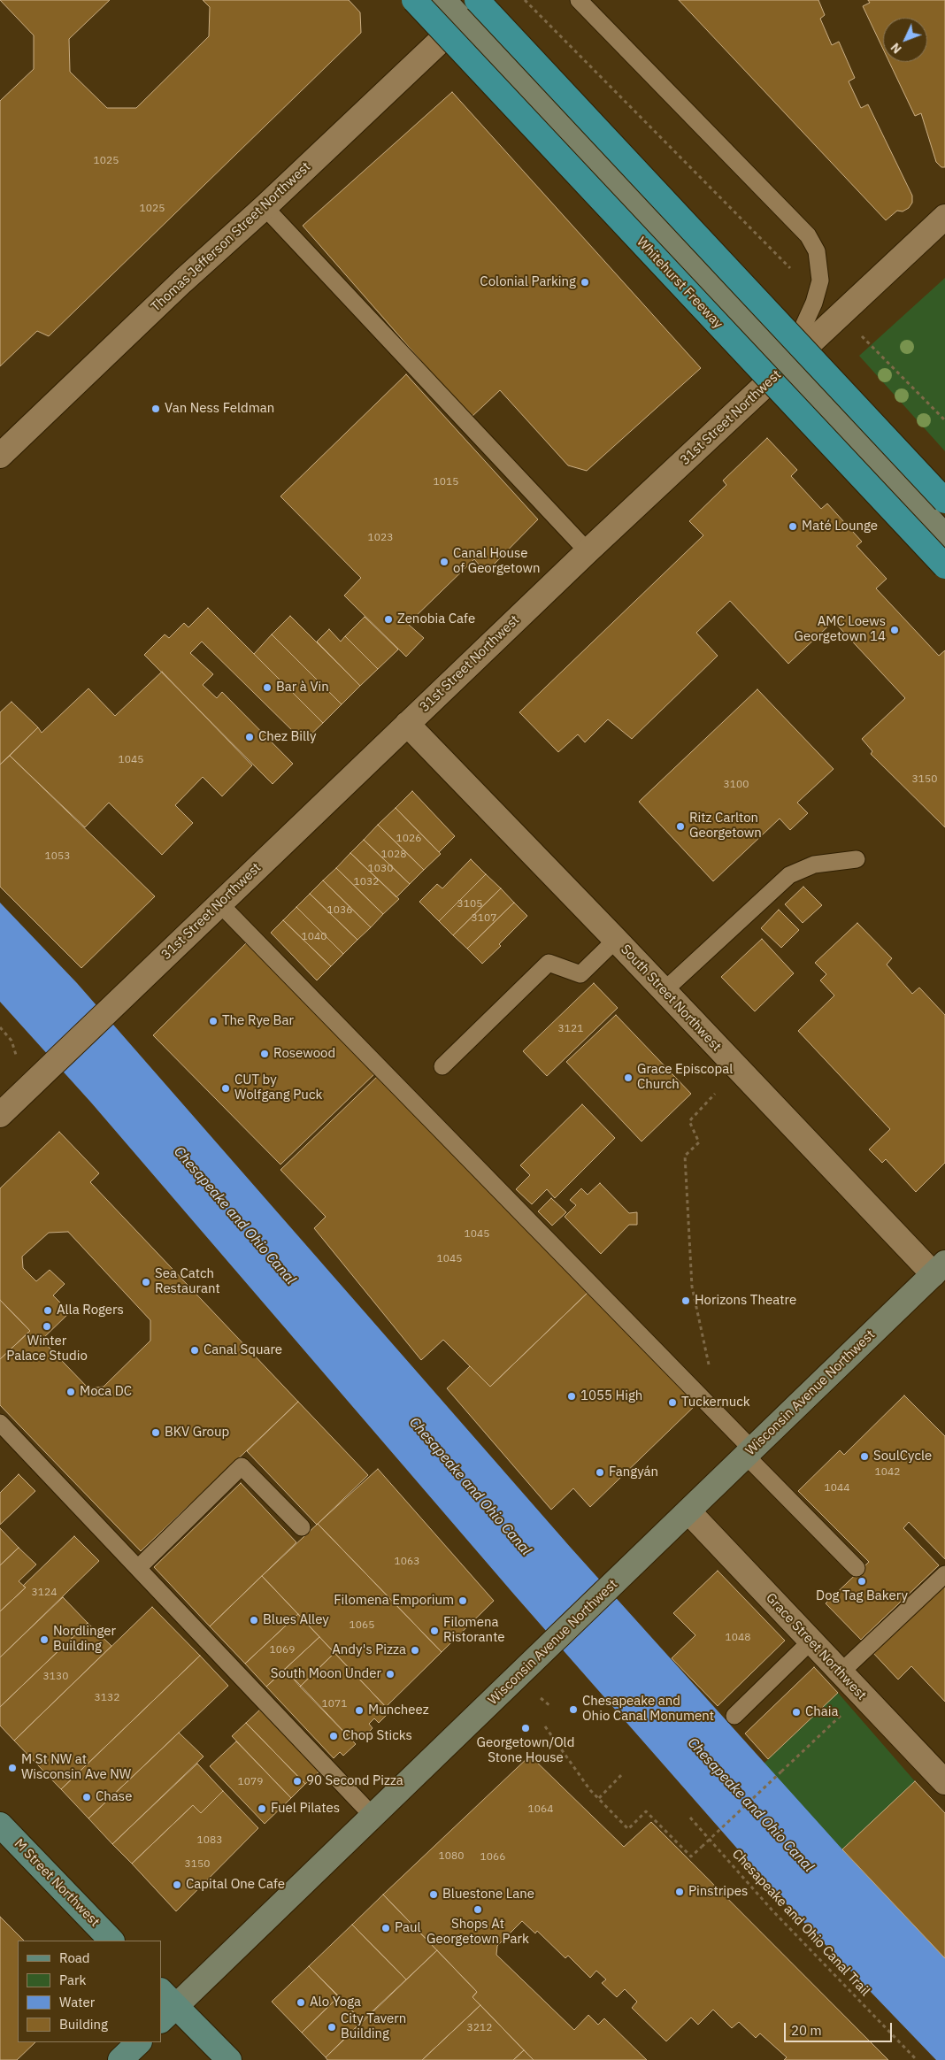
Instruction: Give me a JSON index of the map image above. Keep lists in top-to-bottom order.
{
  "streets": {
    "highway": ["Whitehurst Freeway"],
    "main road": ["Wisconsin Avenue Northwest", "M Street Northwest"],
    "street": [
      "Thomas Jefferson Street Northwest",
      "31st Street Northwest",
      "South Street Northwest",
      "Grace Street Northwest"
    ],
    "path": ["Chesapeake and Ohio Canal Trail"]
  },
  "crossings": [
    ["31st Street Northwest", "South Street Northwest"],
    ["South Street Northwest", "Wisconsin Avenue Northwest"],
    ["Wisconsin Avenue Northwest", "Grace Street Northwest"]
  ],
  "water": ["Chesapeake and Ohio Canal"],
  "places": [
    "Colonial Parking",
    "Van Ness Feldman",
    "Maté Lounge",
    "Canal House of Georgetown",
    "Zenobia Cafe",
    "AMC Loews Georgetown 14",
    "Bar à Vin",
    "Chez Billy",
    "Ritz Carlton Georgetown",
    "The Rye Bar",
    "Rosewood",
    "Grace Episcopal Church",
    "CUT by Wolfgang Puck",
    "Sea Catch Restaurant",
    "Horizons Theatre",
    "Alla Rogers",
    "Winter Palace Studio",
    "Canal Square",
    "Moca DC",
    "1055 High",
    "Tuckernuck",
    "BKV Group",
    "SoulCycle",
    "Fangyán",
    "Dog Tag Bakery",
    "Filomena Emporium",
    "Blues Alley",
    "Filomena Ristorante",
    "Nordlinger Building",
    "Andy's Pizza",
    "South Moon Under",
    "Chesapeake and Ohio Canal Monument",
    "Muncheez",
    "Chaia",
    "Georgetown/Old Stone House",
    "Chop Sticks",
    "M St NW at Wisconsin Ave NW",
    "90 Second Pizza",
    "Chase",
    "Fuel Pilates",
    "Capital One Cafe",
    "Pinstripes",
    "Bluestone Lane",
    "Shops At Georgetown Park",
    "Paul",
    "Alo Yoga",
    "City Tavern Building"
  ],
  "house_numbers": [
    "1025",
    "1025",
    "1015",
    "1023",
    "1045",
    "3150",
    "3100",
    "1026",
    "1028",
    "1053",
    "1030",
    "1032",
    "3105",
    "1036",
    "3107",
    "1040",
    "3121",
    "1045",
    "1045",
    "1042",
    "1044",
    "1063",
    "3124",
    "1065",
    "1048",
    "1069",
    "3130",
    "3132",
    "1071",
    "1079",
    "1064",
    "1083",
    "1080",
    "1066",
    "3150",
    "3212"
  ],
  "legend": [
    "Road",
    "Park",
    "Water",
    "Building"
  ],
  "scale_bar": "20 m",
  "north": "bottom left"
}
